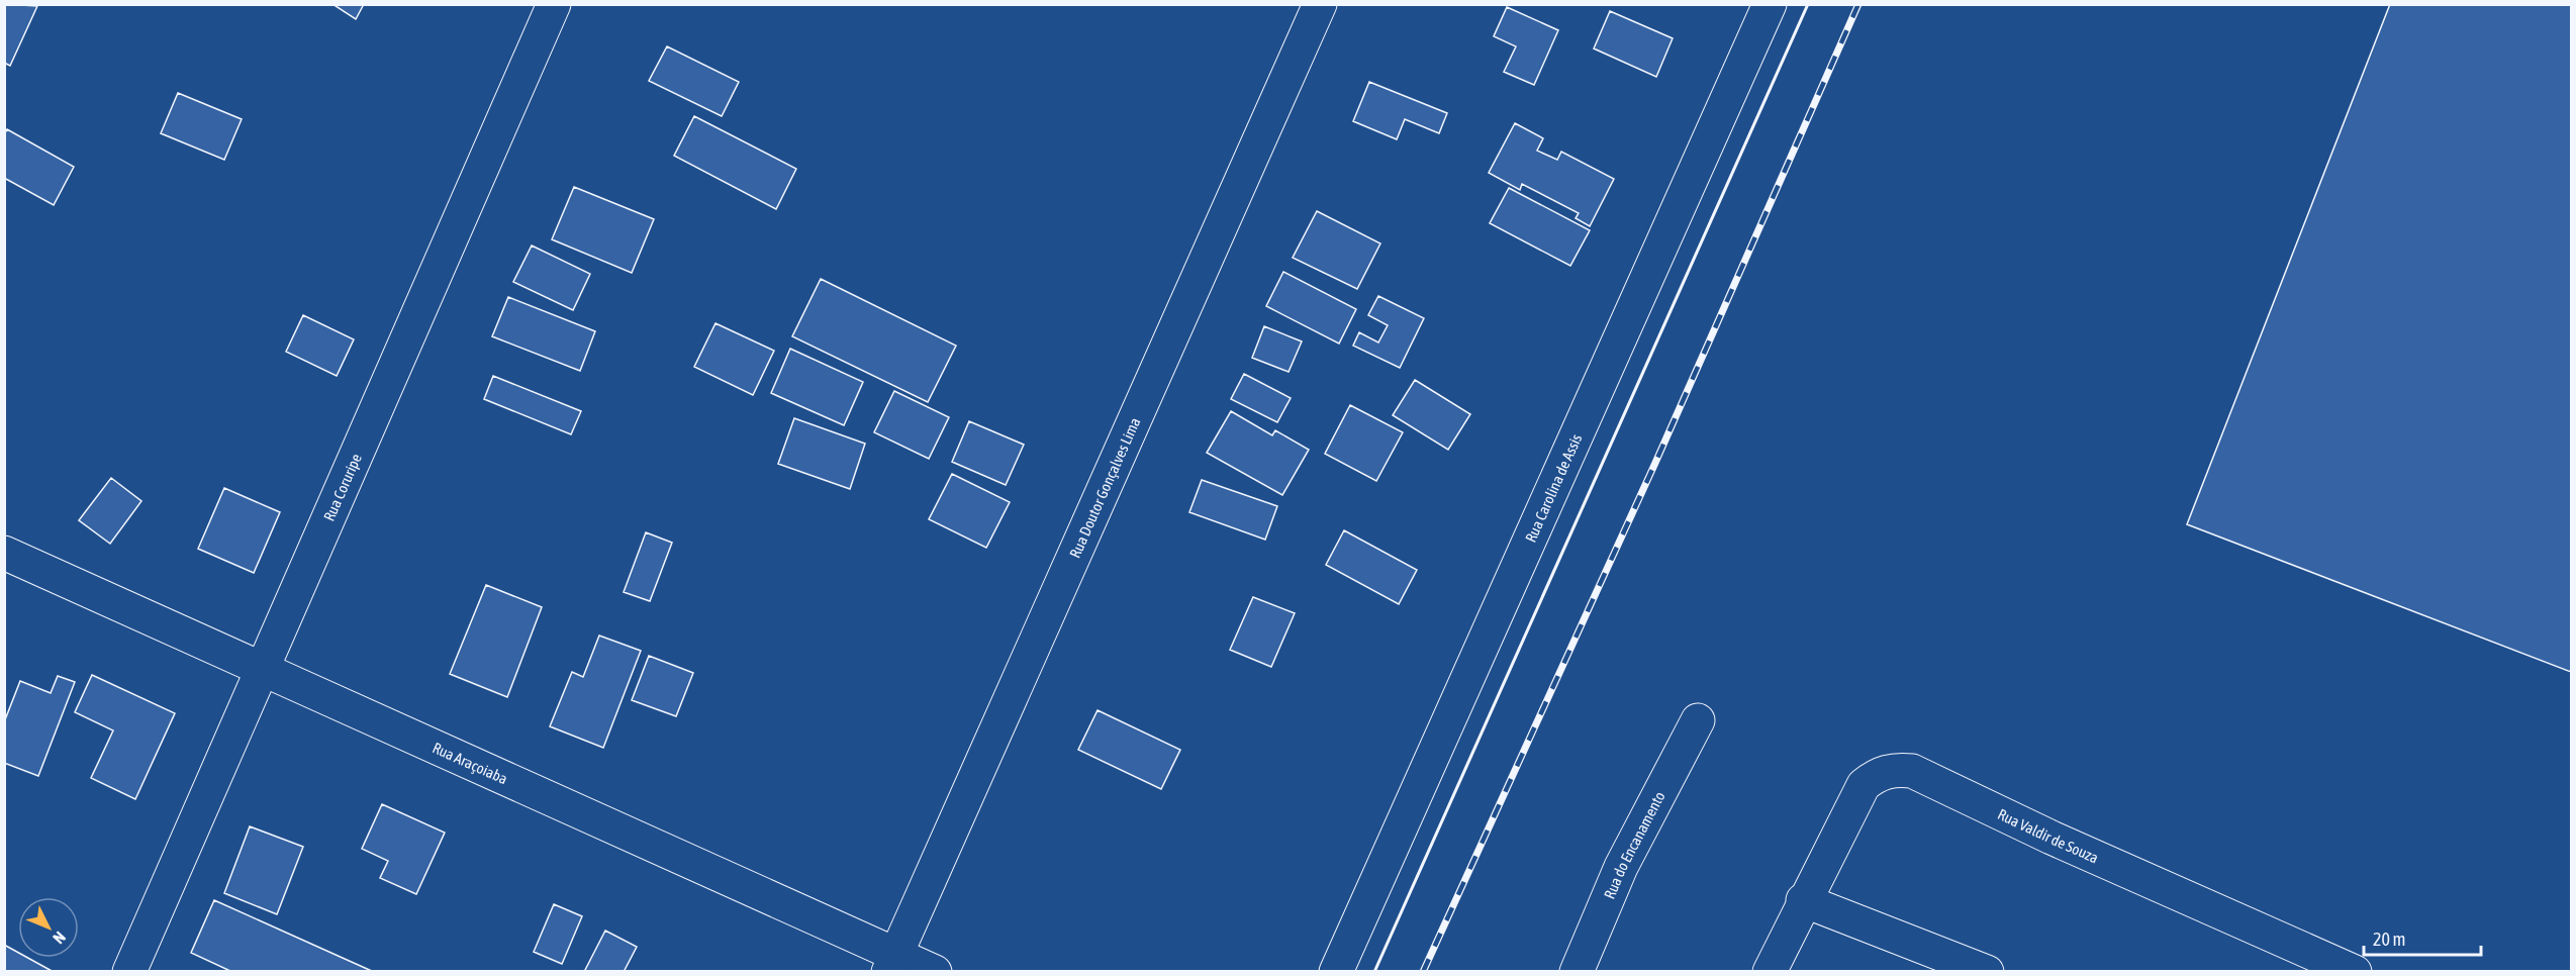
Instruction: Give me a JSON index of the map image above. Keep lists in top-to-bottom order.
{
  "streets": {
    "street": [
      "Rua Coruripe",
      "Rua Doutor Gonçalves Lima",
      "Rua Carolina de Assis",
      "Rua Araçoiaba",
      "Rua Valdir de Souza",
      "Rua do Encanamento"
    ]
  },
  "crossings": [
    ["Rua Coruripe", "Rua Araçoiaba"],
    ["Rua Doutor Gonçalves Lima", "Rua Araçoiaba"]
  ],
  "scale_bar": "20 m",
  "north": "bottom right"
}
